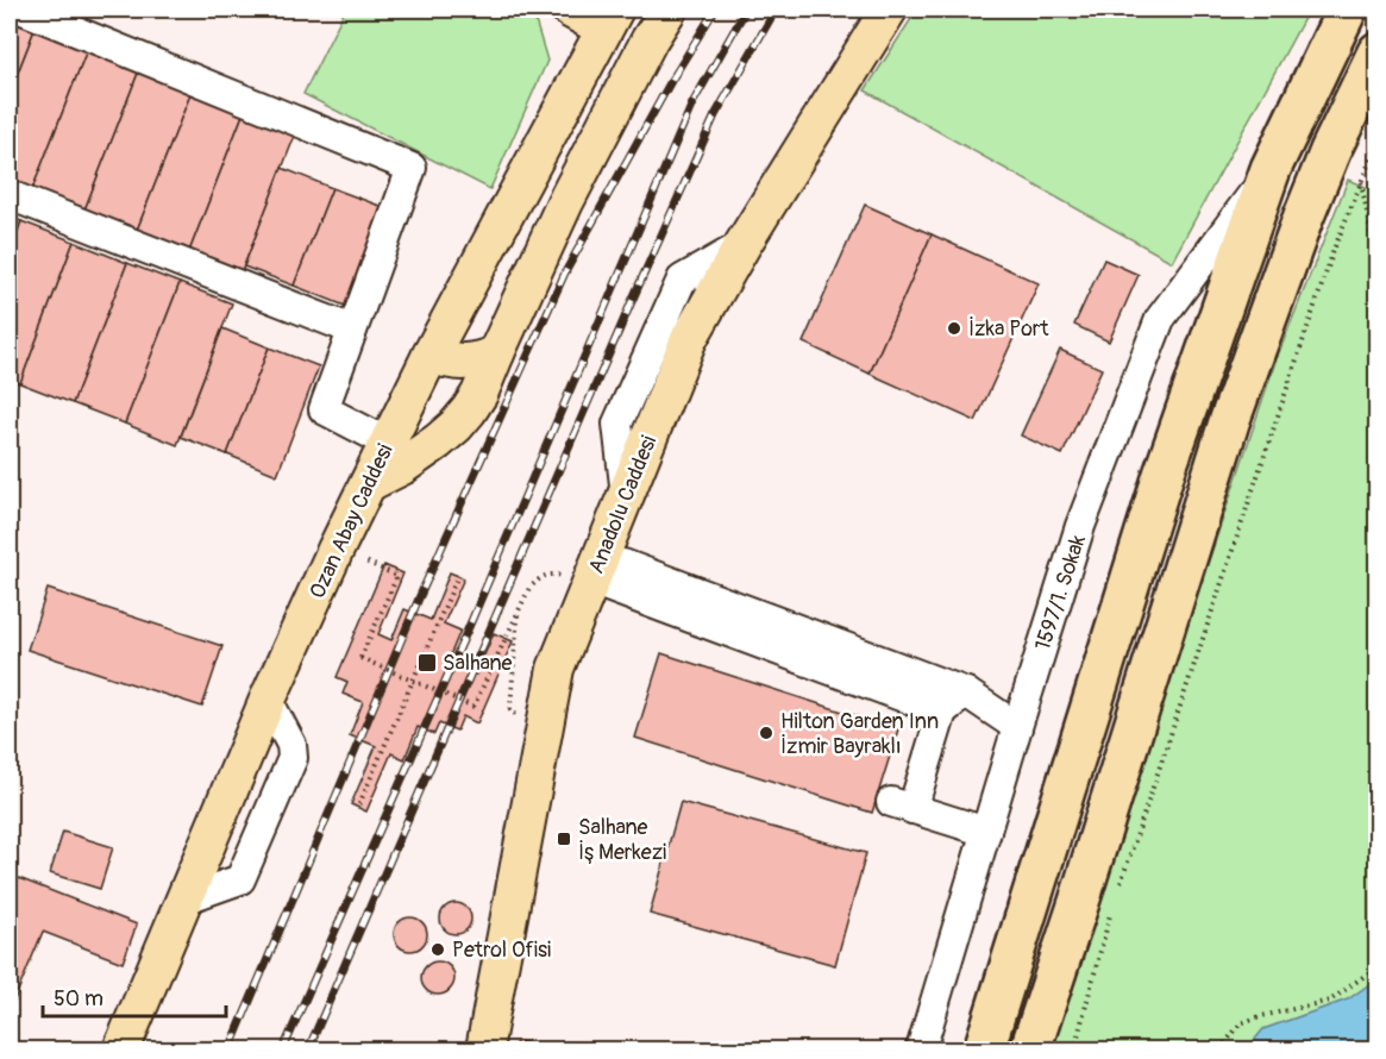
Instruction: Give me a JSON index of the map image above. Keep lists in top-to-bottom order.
{
  "streets": {
    "main road": ["Anadolu Caddesi", "Ozan Abay Caddesi"],
    "street": ["1597/1. Sokak"]
  },
  "places": {
    "other": ["İzka Port", "Hilton Garden Inn İzmir Bayraklı", "Petrol Ofisi"],
    "transit": ["Salhane", "Salhane İş Merkezi"]
  },
  "scale_bar": "50 m"
}
